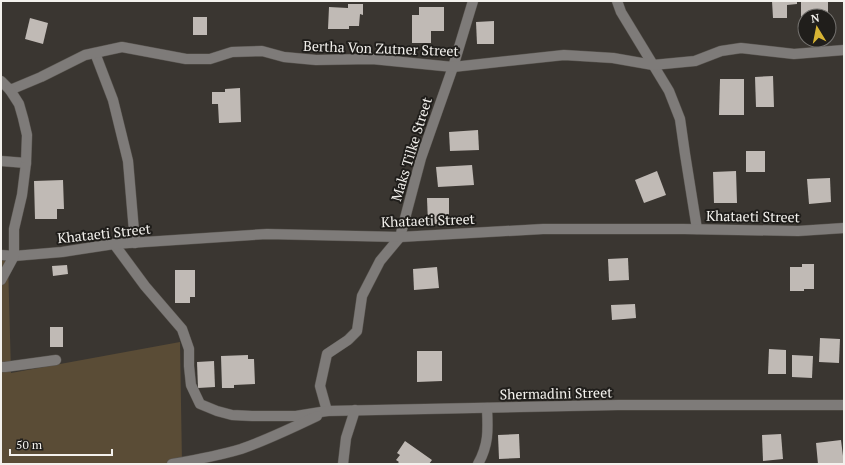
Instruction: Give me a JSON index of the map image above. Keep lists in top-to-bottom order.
{
  "streets": {
    "street": [
      "Bertha Von Zutner Street",
      "Maks Tilke Street",
      "Khataeti Street",
      "Shermadini Street"
    ]
  },
  "crossings": [
    ["Bertha Von Zutner Street", "Maks Tilke Street"],
    ["Maks Tilke Street", "Khataeti Street"],
    ["Maks Tilke Street", "Shermadini Street"],
    ["Khataeti Street", "Shermadini Street"]
  ],
  "scale_bar": "50 m",
  "north": "top"
}
